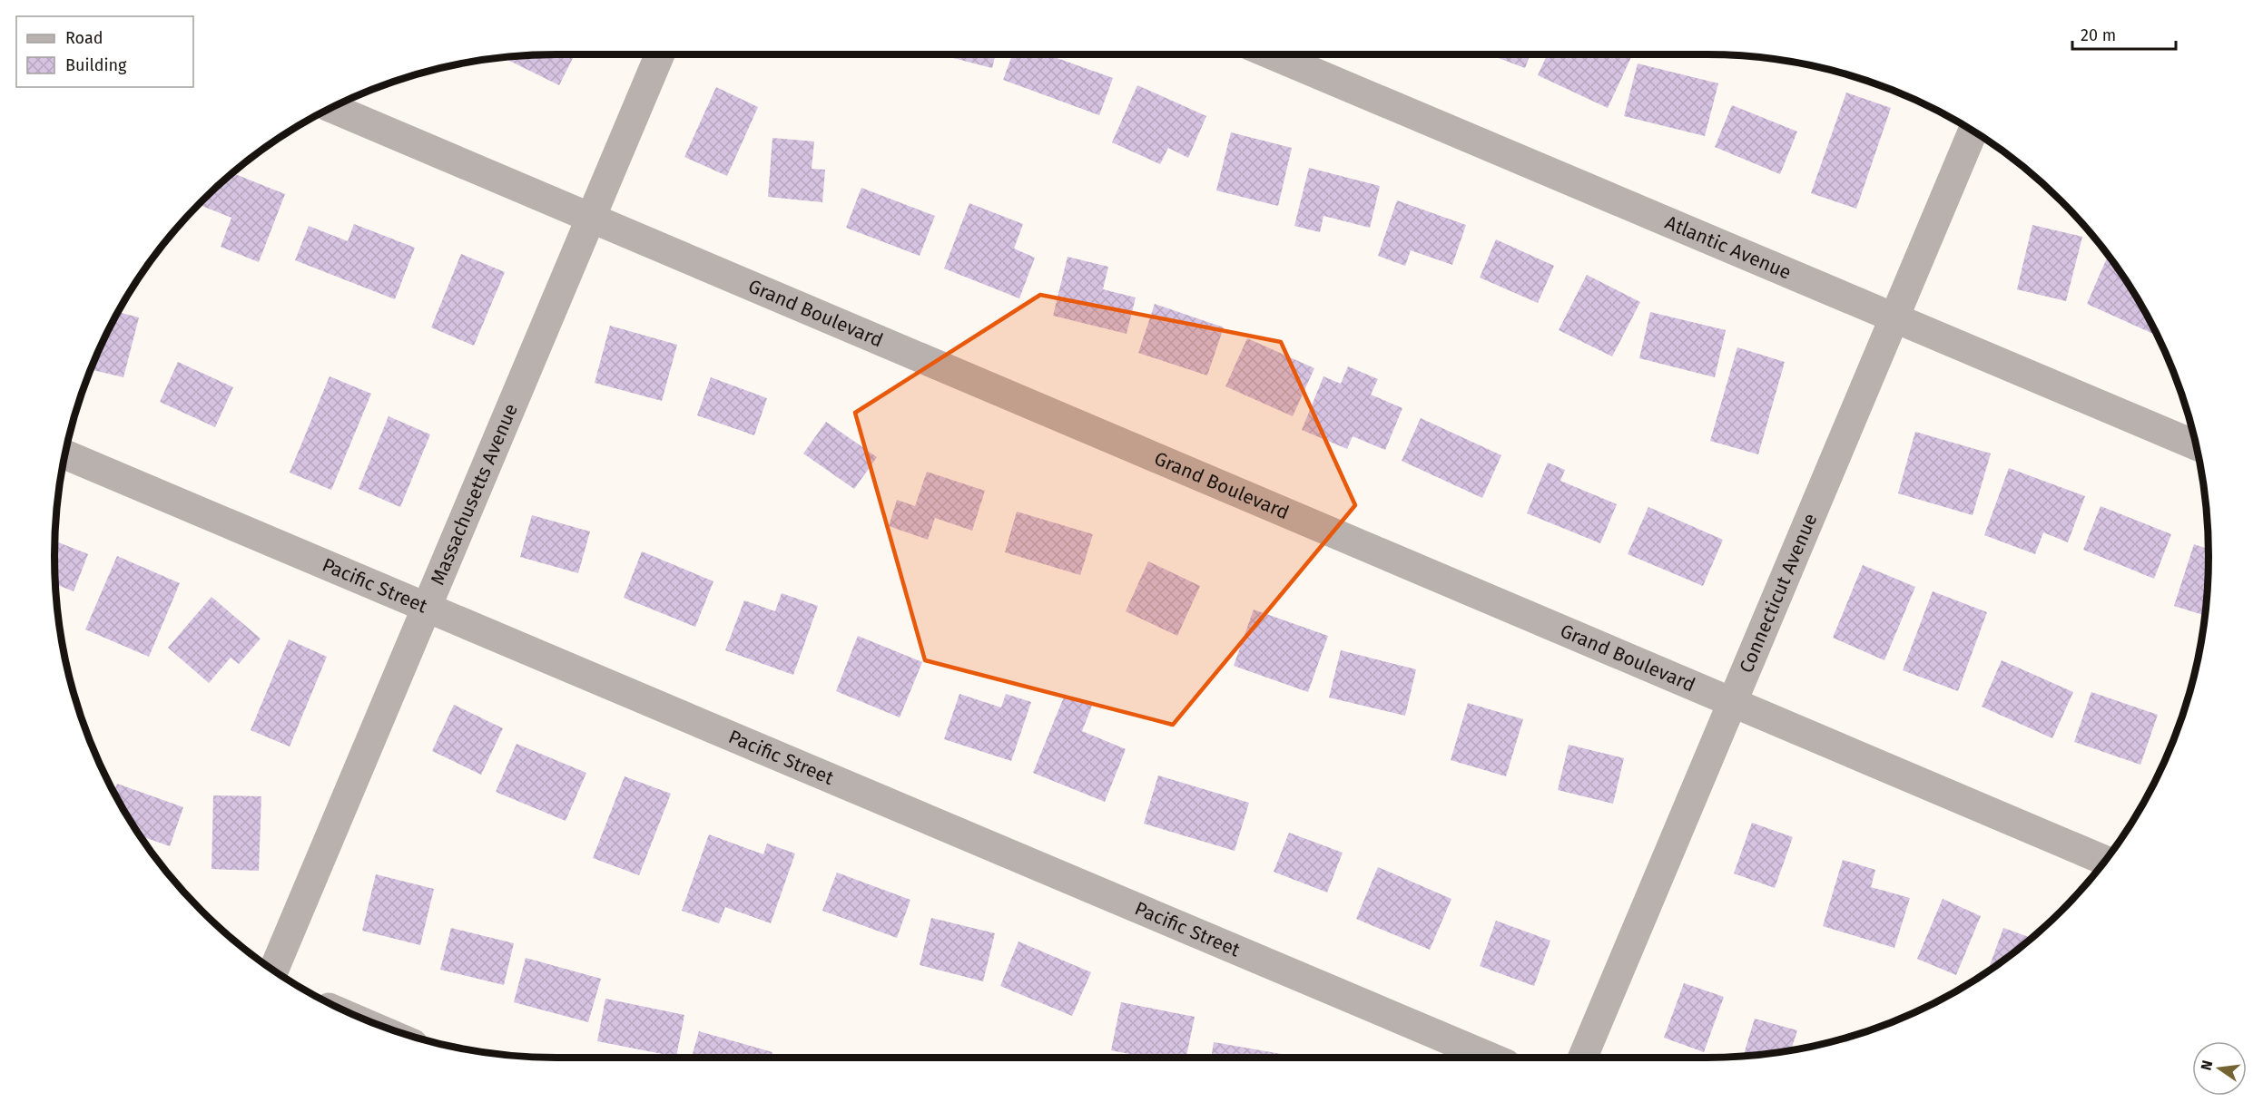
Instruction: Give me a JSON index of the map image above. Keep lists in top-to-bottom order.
{
  "streets": {
    "street": [
      "Atlantic Avenue",
      "Grand Boulevard",
      "Massachusetts Avenue",
      "Pacific Street",
      "Connecticut Avenue"
    ]
  },
  "crossings": [
    ["Atlantic Avenue", "Connecticut Avenue"],
    ["Grand Boulevard", "Massachusetts Avenue"],
    ["Grand Boulevard", "Connecticut Avenue"],
    ["Massachusetts Avenue", "Pacific Street"]
  ],
  "legend": ["Road", "Building"],
  "scale_bar": "20 m",
  "north": "left"
}
